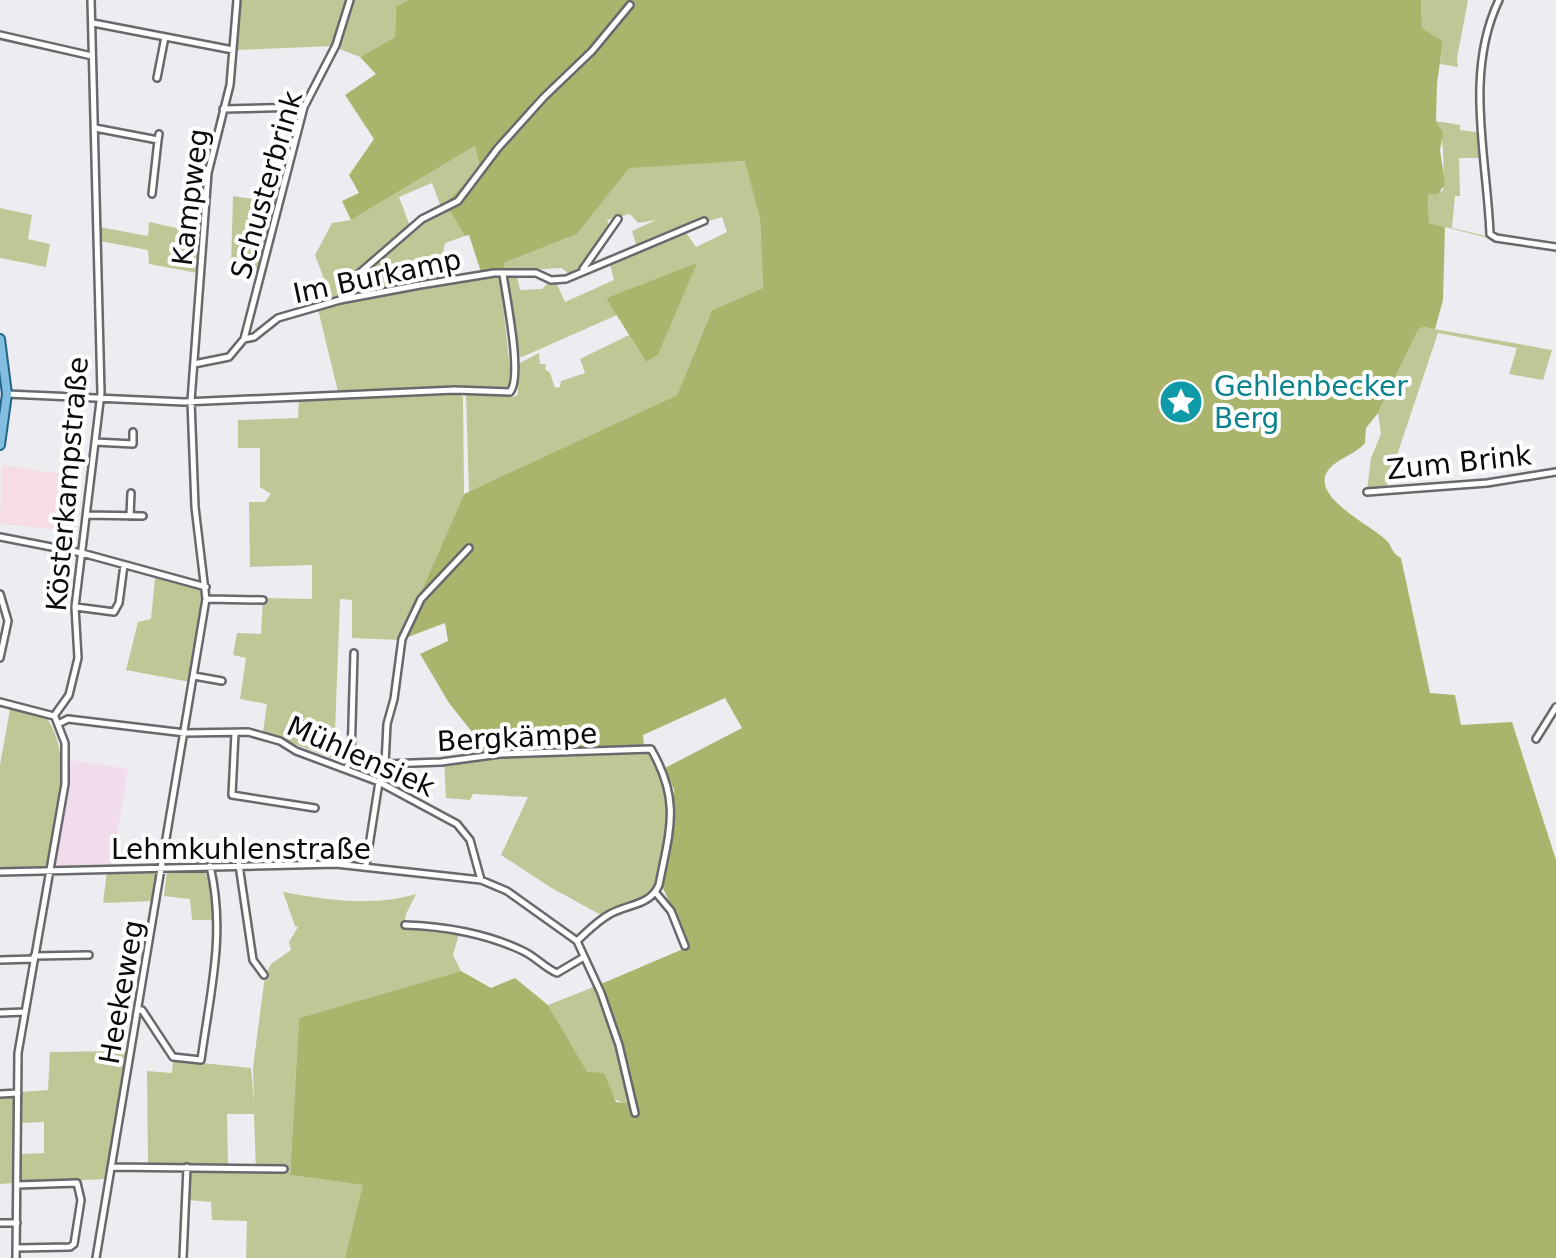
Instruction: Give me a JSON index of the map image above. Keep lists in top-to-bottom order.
{
  "streets": {
    "street": [
      "Schusterbrink",
      "Kampweg",
      "Im Burkamp",
      "Zum Brink",
      "Kösterkampstraße",
      "Bergkämpe",
      "Mühlensiek",
      "Lehmkuhlenstraße",
      "Heekeweg"
    ]
  },
  "crossings": [
    ["Schusterbrink", "Im Burkamp"],
    ["Kampweg", "Im Burkamp"],
    ["Kampweg", "Heekeweg"],
    ["Kösterkampstraße", "Mühlensiek"],
    ["Mühlensiek", "Lehmkuhlenstraße"],
    ["Mühlensiek", "Heekeweg"],
    ["Lehmkuhlenstraße", "Heekeweg"]
  ],
  "places": {
    "place": ["Gehlenbecker Berg"]
  }
}
